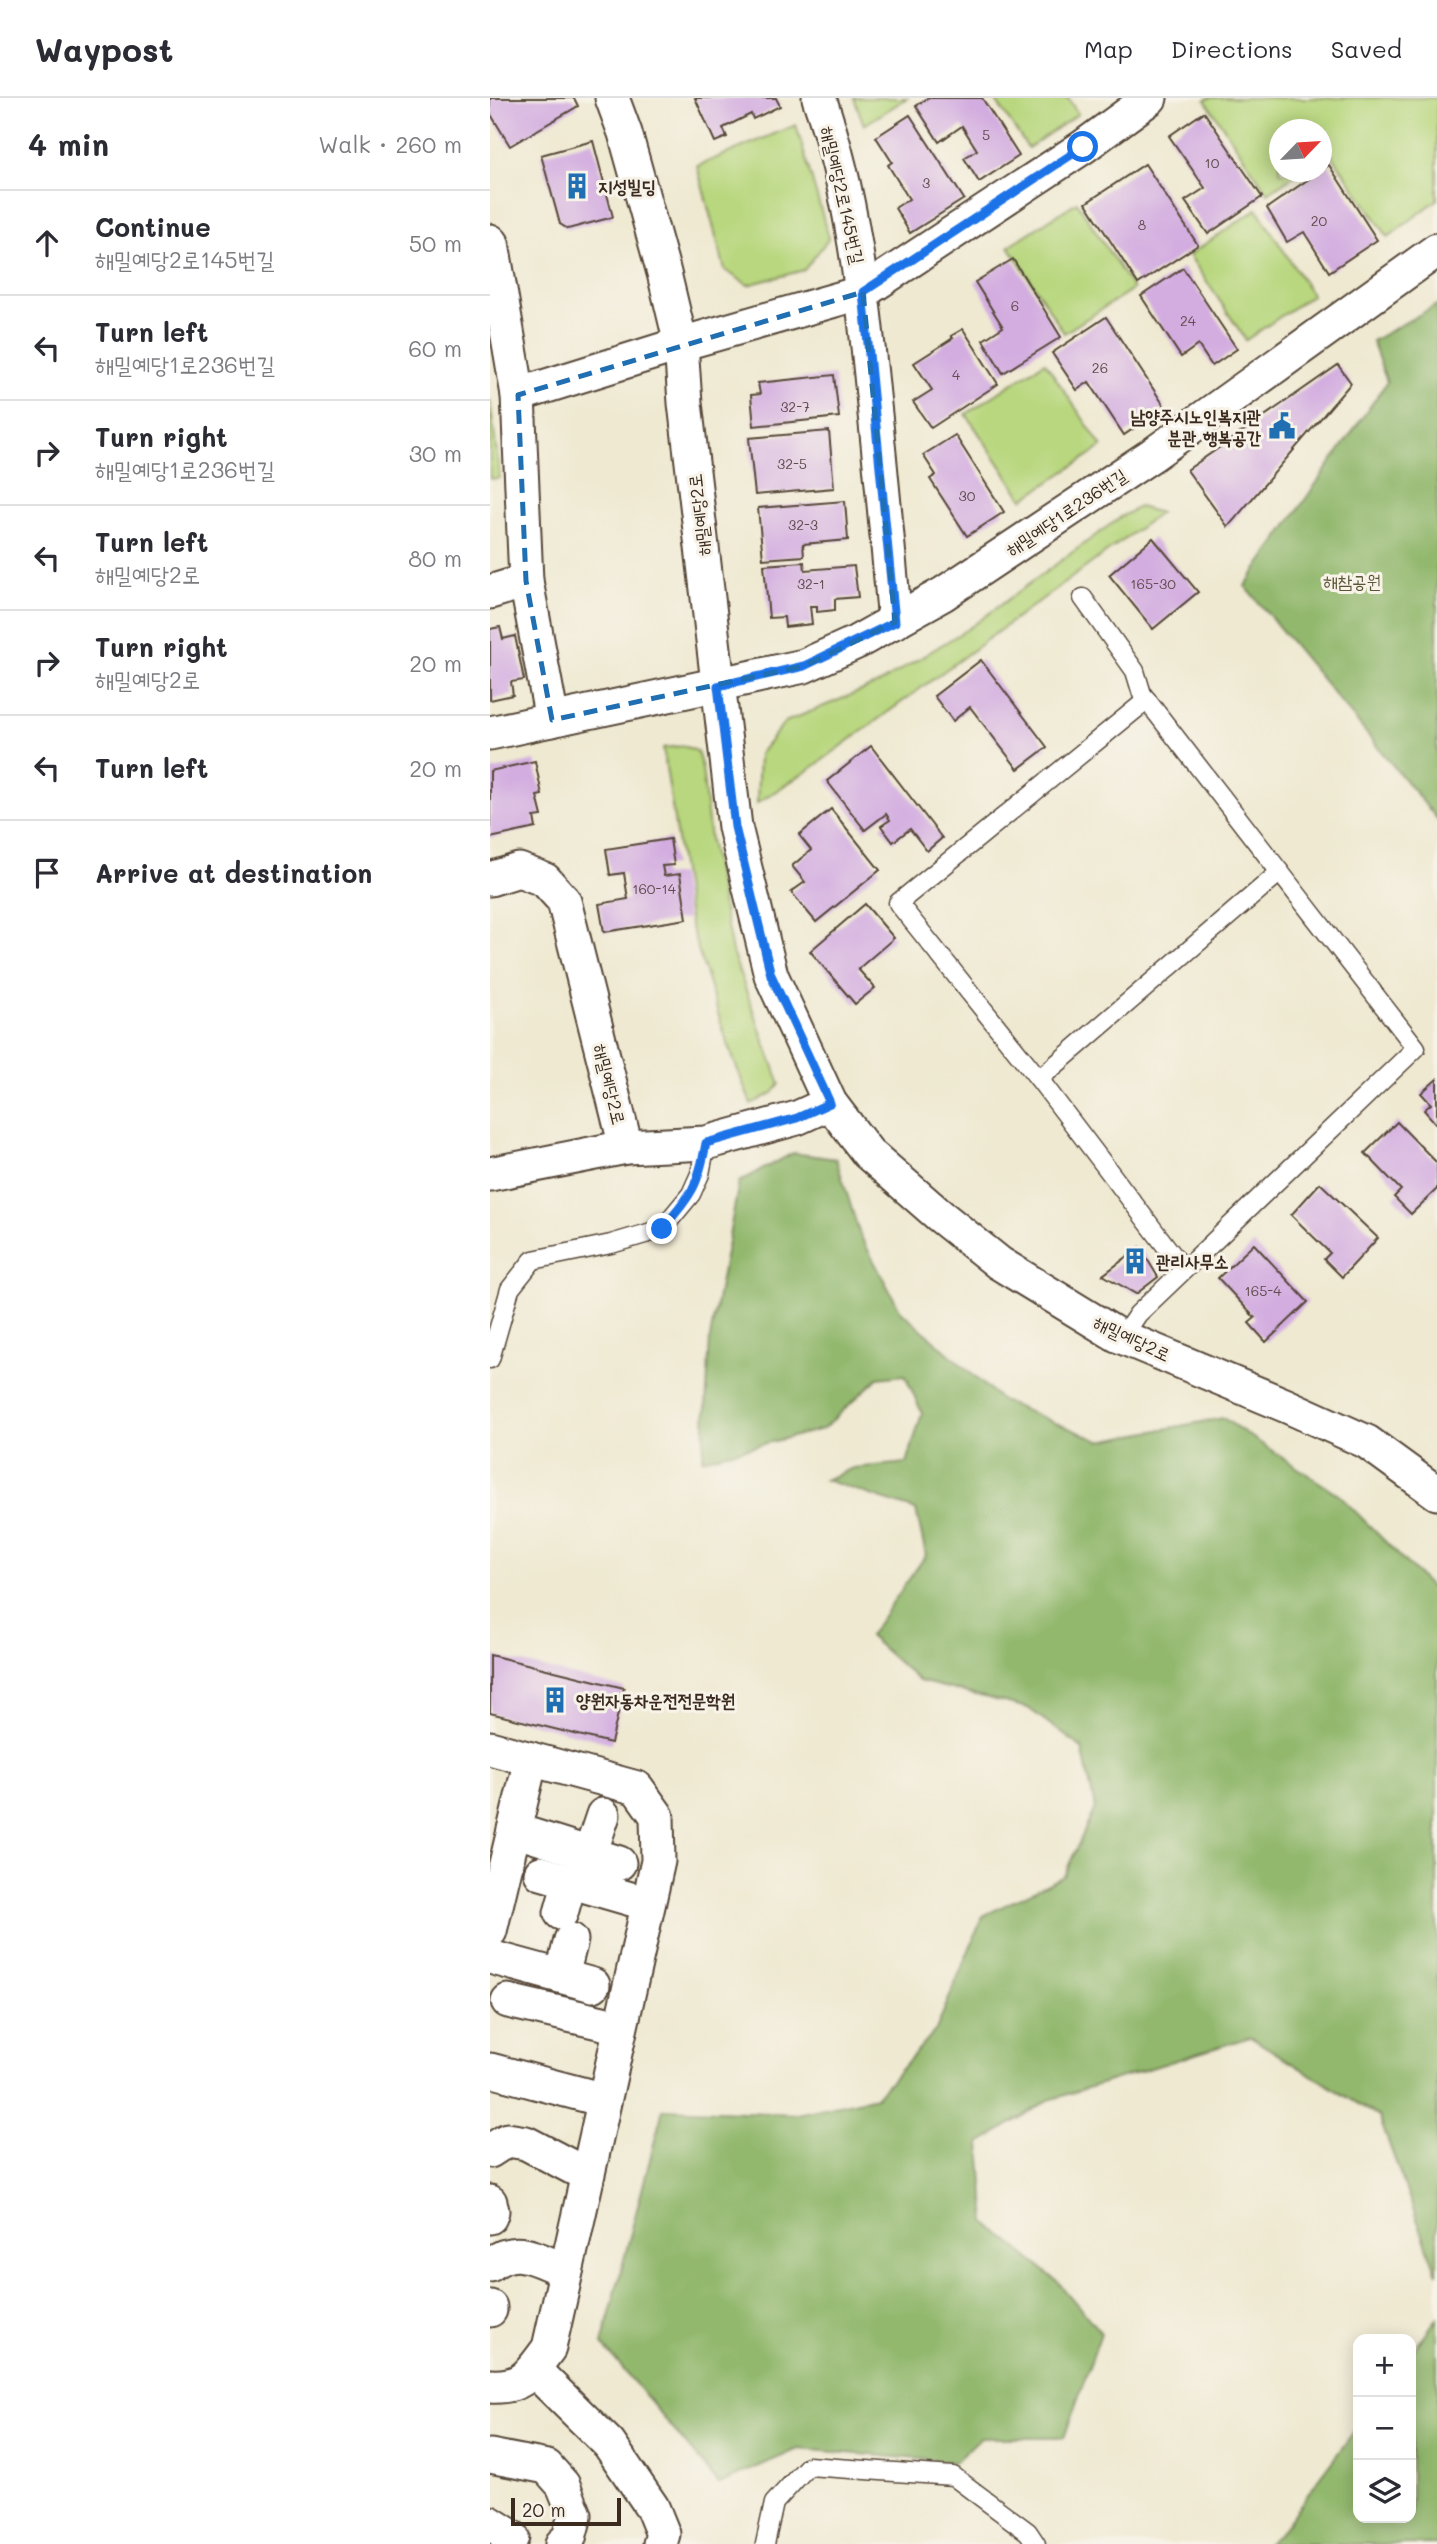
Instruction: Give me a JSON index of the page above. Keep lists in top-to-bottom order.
{
  "streets": {
    "street": ["해밀예당2로145번길", "해밀예당1로236번길", "해밀예당2로"]
  },
  "crossings": [
    ["해밀예당2로145번길", "해밀예당2로"],
    ["해밀예당1로236번길", "해밀예당2로"]
  ],
  "parks": ["해참공원"],
  "places": {
    "building": ["지성빌딩", "관리사무소", "양원자동차운전전문학원"],
    "public building": ["남양주시노인복지관 분관 행복공간"]
  },
  "house_numbers": [
    "5",
    "10",
    "3",
    "20",
    "8",
    "6",
    "24",
    "26",
    "4",
    "32-7",
    "32-5",
    "30",
    "32-3",
    "32-1",
    "165-30",
    "160-14",
    "165-4"
  ],
  "scale_bar": "20 m",
  "north": "top right",
  "page": {
    "header": "Waypost",
    "nav": ["Map", "Directions", "Saved"],
    "heading": ["4 min", "Walk · 260 m"],
    "list": [
      ["Continue", "해밀예당2로145번길", "50 m"],
      ["Turn left", "해밀예당1로236번길", "60 m"],
      ["Turn right", "해밀예당1로236번길", "30 m"],
      ["Turn left", "해밀예당2로", "80 m"],
      ["Turn right", "해밀예당2로", "20 m"],
      ["Turn left", "20 m"],
      "Arrive at destination"
    ],
    "map_buttons": ["+", "−"],
    "scale": "20 m"
  }
}
